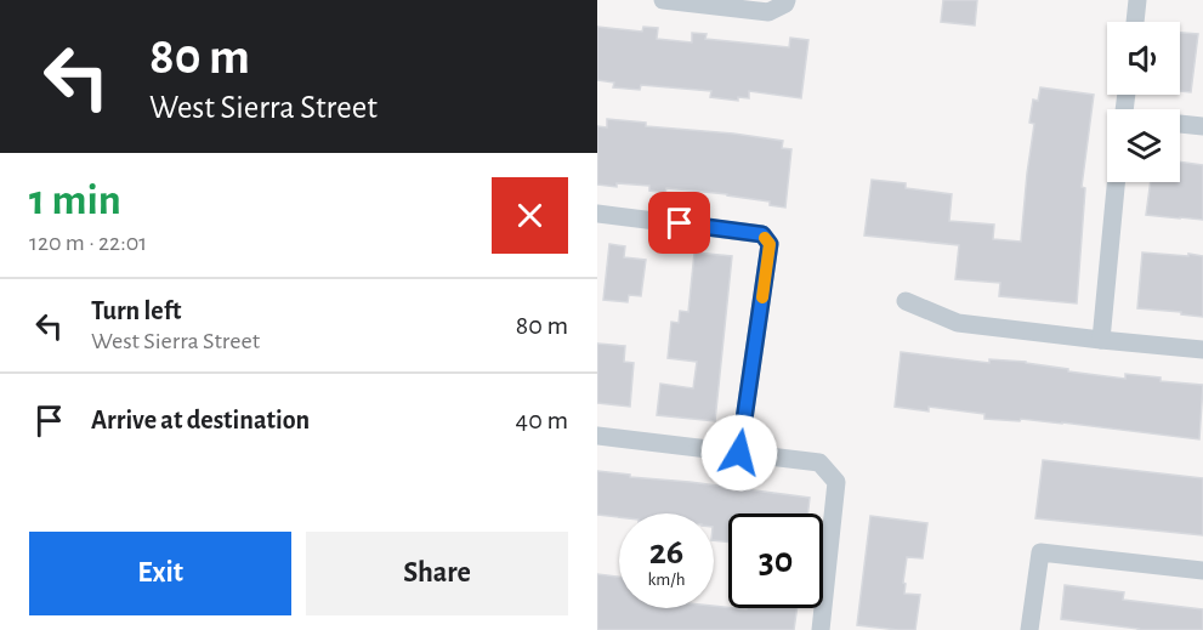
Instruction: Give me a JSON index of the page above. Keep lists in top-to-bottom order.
{
  "page": {
    "turn": ["80 m", "West Sierra Street"],
    "heading": ["1 min", "120 m · 22:01"],
    "list": [
      {
        "name": "Turn left",
        "note": "West Sierra Street",
        "value": "80 m"
      },
      {
        "name": "Arrive at destination",
        "value": "40 m"
      }
    ],
    "speed": "26 km/h",
    "limit": "30",
    "buttons": ["Exit", "Share"]
  }
}
